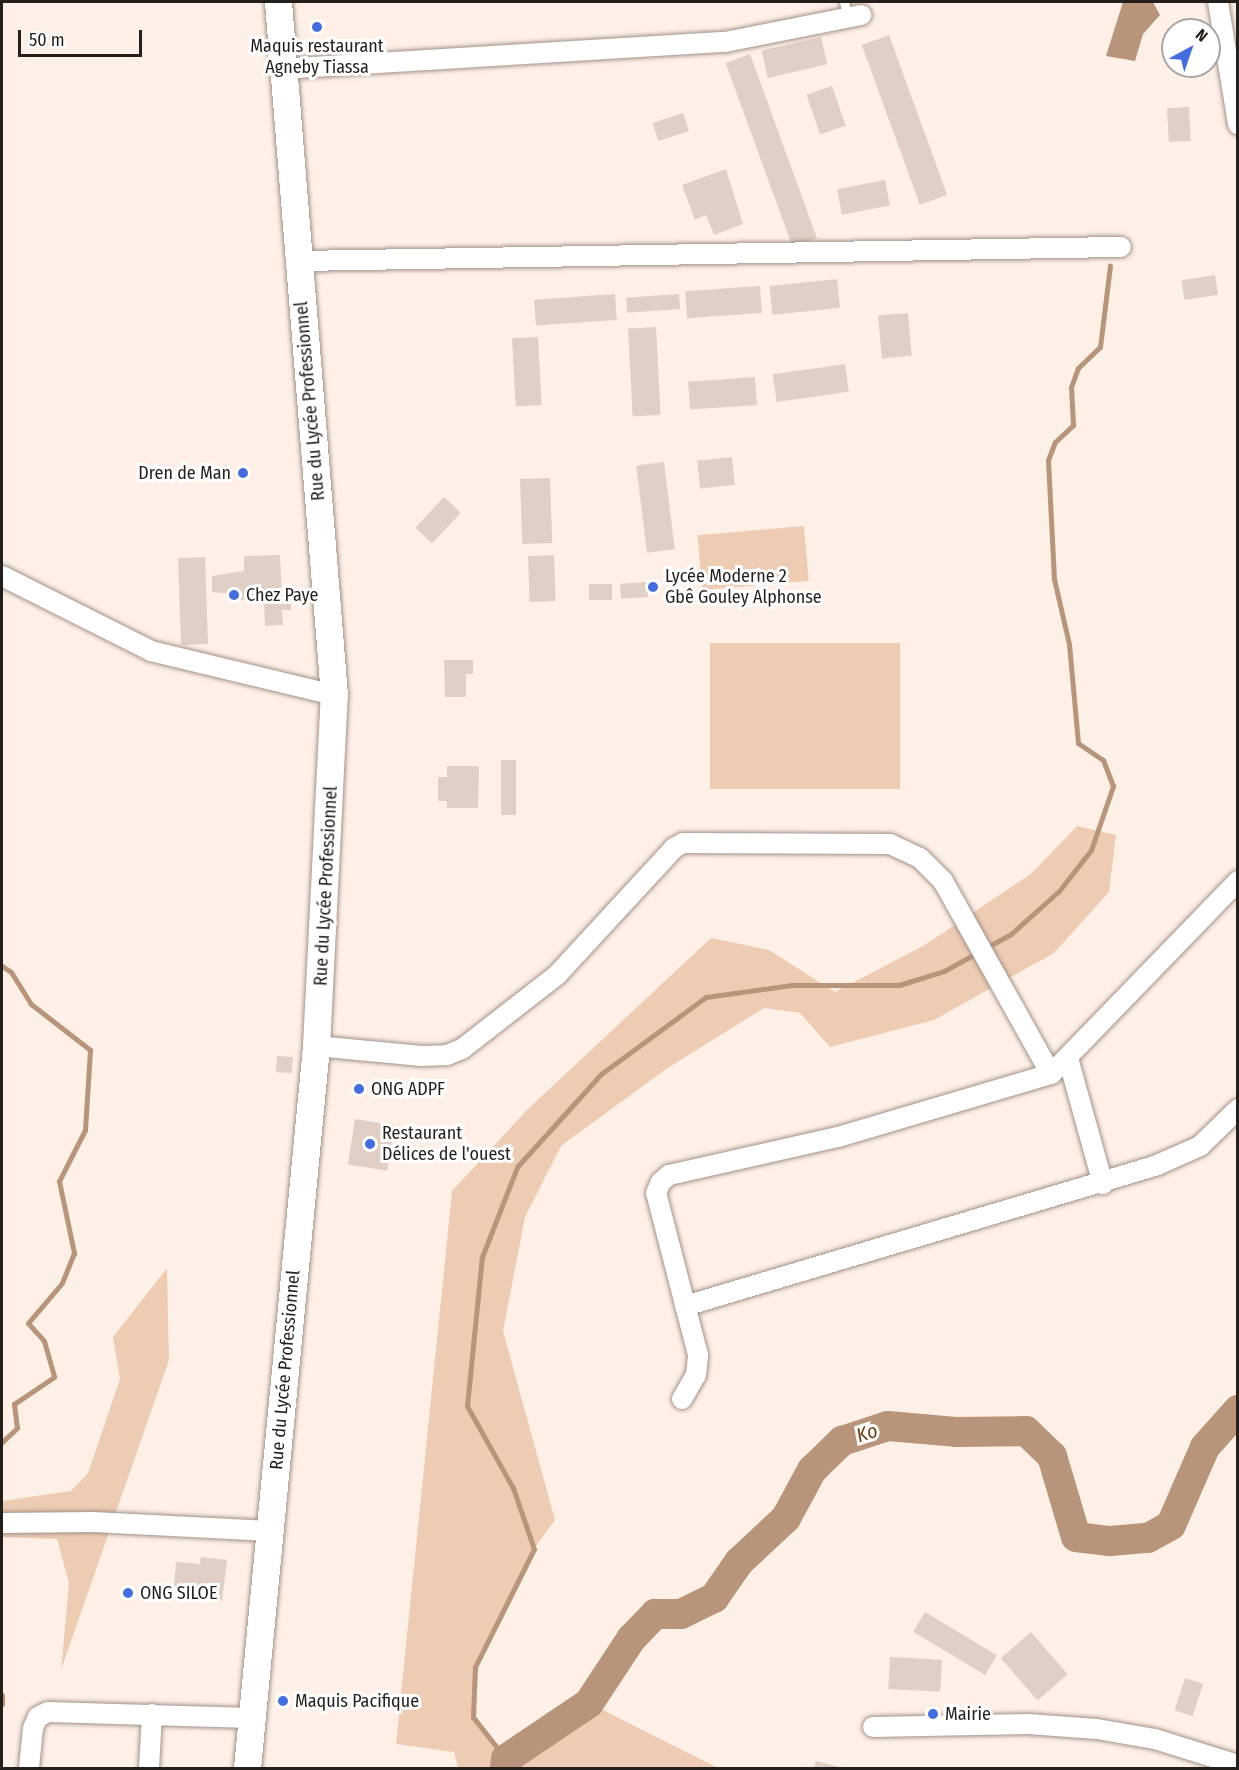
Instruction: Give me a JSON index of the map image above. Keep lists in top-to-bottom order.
{
  "streets": {
    "main road": ["Rue du Lycée Professionnel"]
  },
  "water": ["Ko"],
  "places": [
    "Maquis restaurant Agneby Tiassa",
    "Dren de Man",
    "Lycée Moderne 2 Gbê Gouley Alphonse",
    "Chez Paye",
    "ONG ADPF",
    "Restaurant Délices de l'ouest",
    "ONG SILOE",
    "Maquis Pacifique",
    "Mairie"
  ],
  "scale_bar": "50 m",
  "north": "top right"
}
